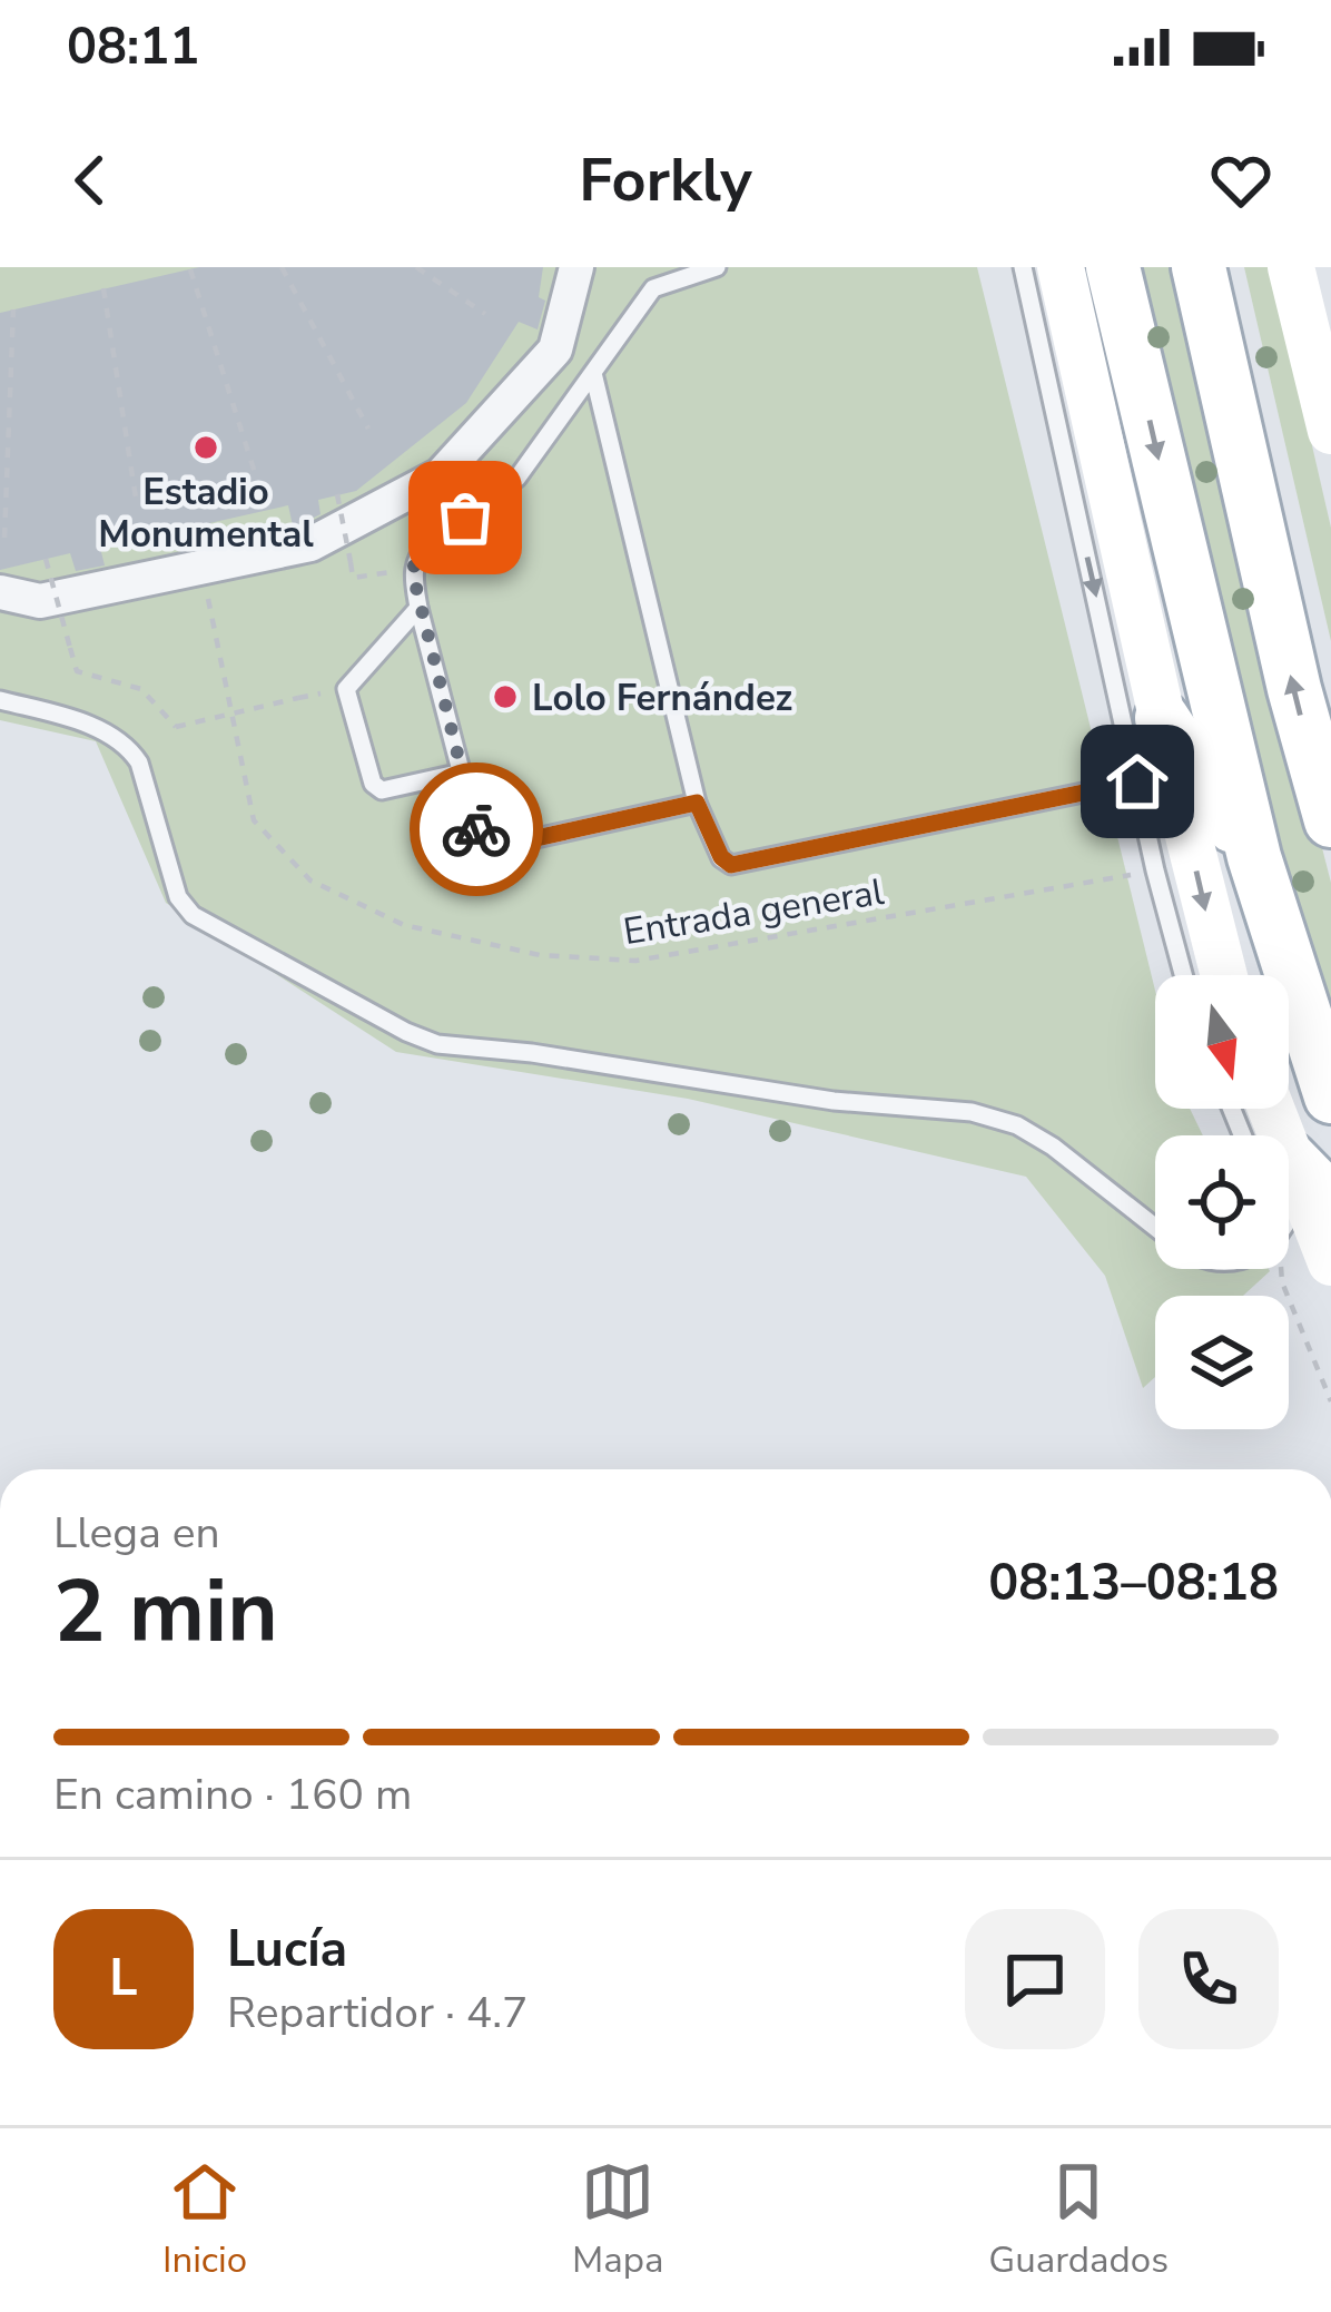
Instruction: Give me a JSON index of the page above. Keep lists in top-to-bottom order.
{
  "streets": {
    "path": ["Entrada general"]
  },
  "places": ["Estadio Monumental", "Lolo Fernández"],
  "north": "bottom",
  "page": {
    "status": "08:11",
    "header": "Forkly",
    "heading": ["2 min", "Llega en", "08:13–08:18"],
    "panel": ["Lucía", "Repartidor · 4.7"],
    "bar": "En camino · 160 m",
    "round": "L",
    "tabs": ["Inicio", "Mapa", "Guardados"]
  }
}
